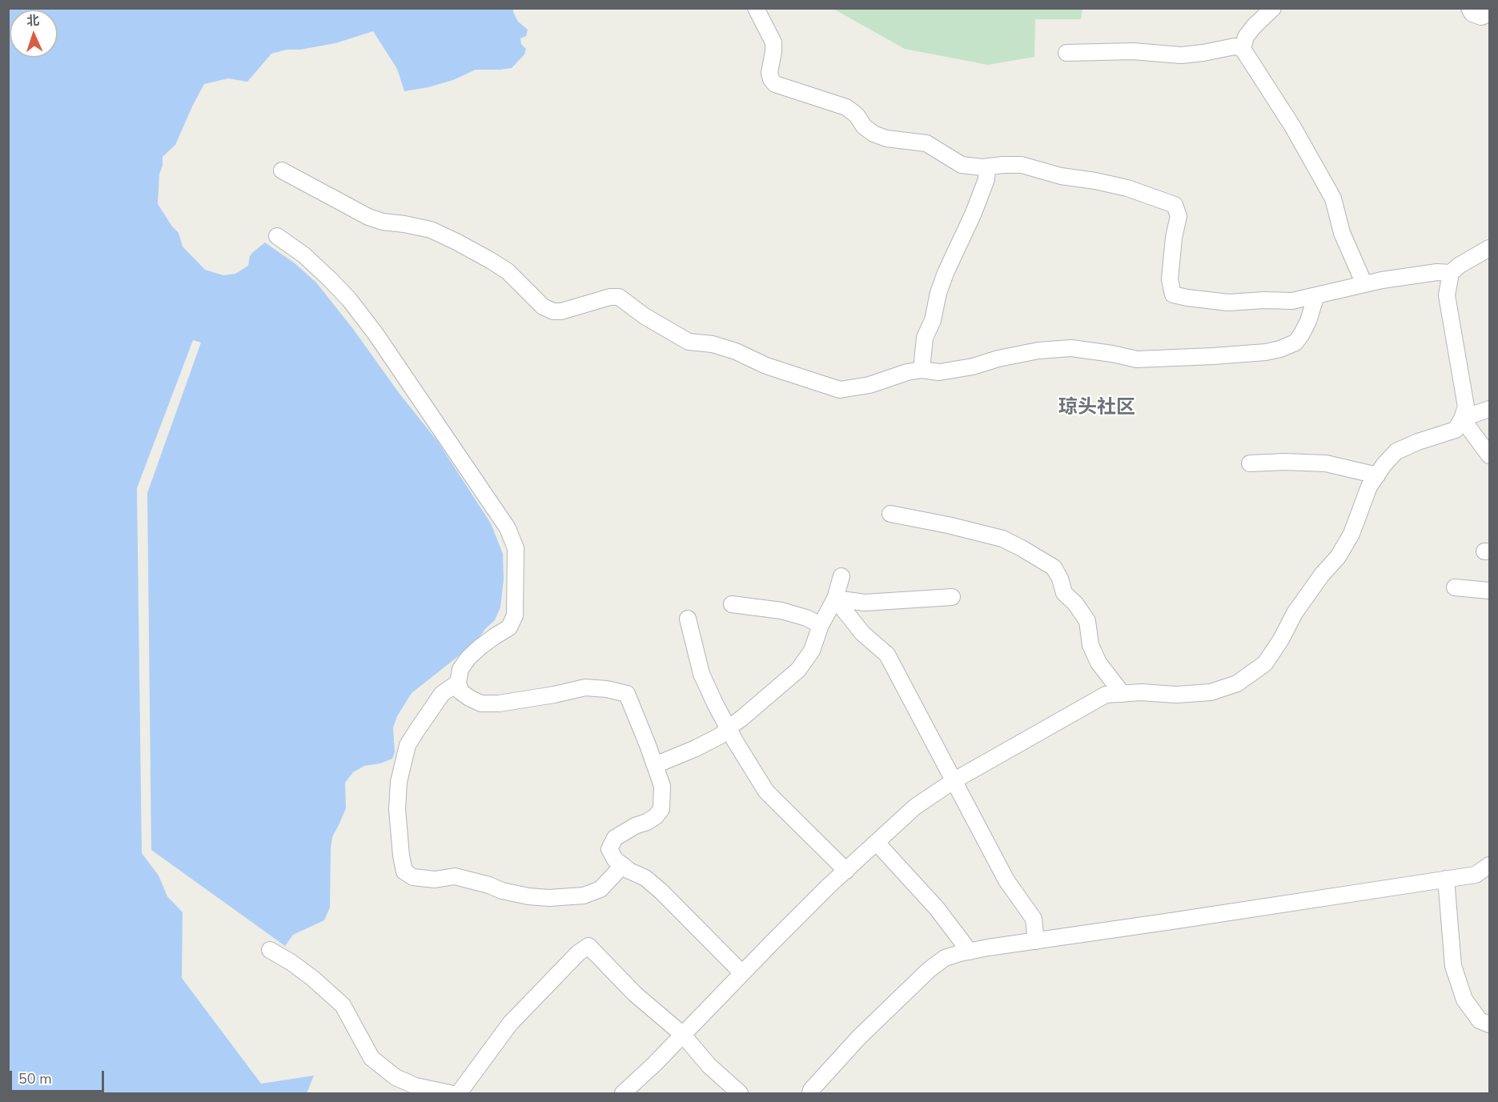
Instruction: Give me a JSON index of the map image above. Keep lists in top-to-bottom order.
{
  "districts": ["琼头社区"],
  "scale_bar": "50 m",
  "north": "top"
}
